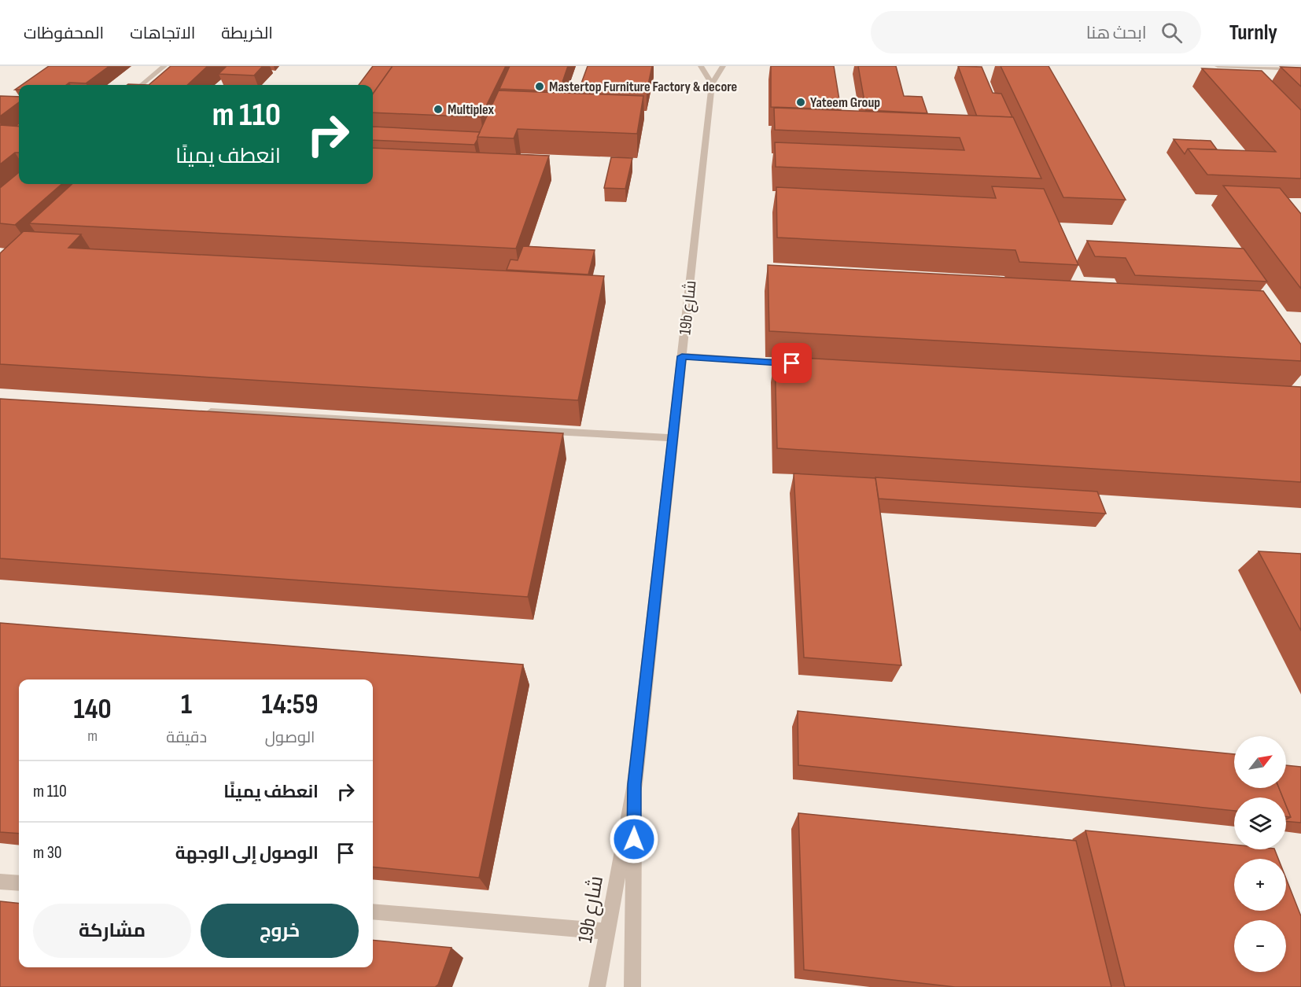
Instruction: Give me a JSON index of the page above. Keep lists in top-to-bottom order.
{
  "streets": {
    "street": ["19b شارع"]
  },
  "places": ["Mastertop Furniture Factory & decore", "Yateem Group", "Multiplex"],
  "north": "top right",
  "page": {
    "header": "Turnly",
    "search": "ابحث هنا",
    "nav": ["الخريطة", "الاتجاهات", "المحفوظات"],
    "turn": ["110 m", "انعطف يمينًا"],
    "eta": [
      "14:59",
      "الوصول",
      "1",
      "دقيقة",
      "140",
      "m"
    ],
    "map_buttons": ["+", "−"],
    "list": [
      {
        "name": "انعطف يمينًا",
        "value": "110 m"
      },
      {
        "name": "الوصول إلى الوجهة",
        "value": "30 m"
      }
    ],
    "buttons": ["خروج", "مشاركة"]
  }
}
